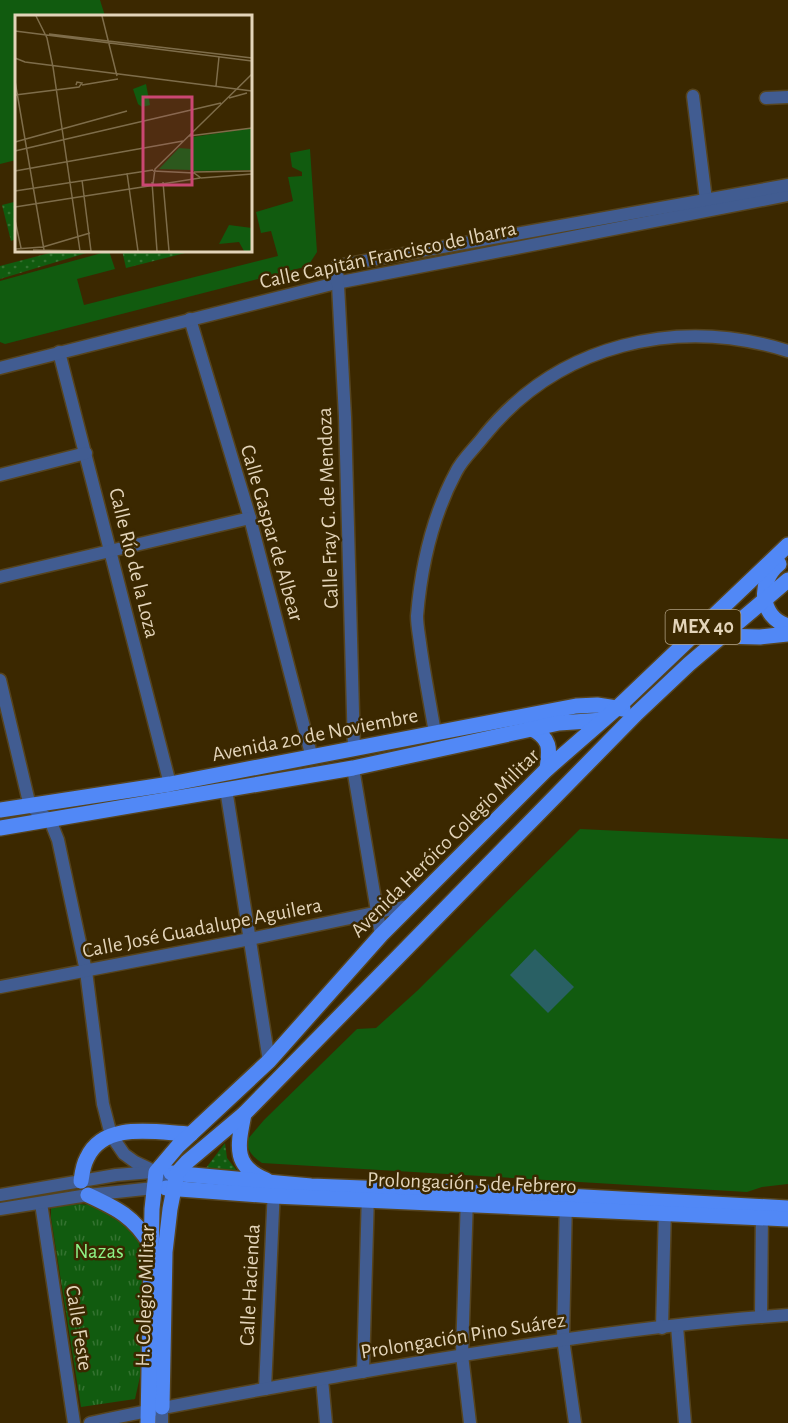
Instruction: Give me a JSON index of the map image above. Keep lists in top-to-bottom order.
{
  "streets": {
    "main road": [
      "MEX 40",
      "Avenida 20 de Noviembre",
      "Avenida Heróico Colegio Militar",
      "Prolongación 5 de Febrero",
      "H. Colegio Militar"
    ],
    "street": [
      "Calle Capitán Francisco de Ibarra",
      "Calle Fray G. de Mendoza",
      "Calle Gaspar de Albear",
      "Calle Río de la Loza",
      "Calle José Guadalupe Aguilera",
      "Calle Hacienda",
      "Calle Feste",
      "Prolongación Pino Suárez"
    ]
  },
  "crossings": [
    ["Calle Capitán Francisco de Ibarra", "Calle Fray G. de Mendoza"],
    ["Calle Capitán Francisco de Ibarra", "Calle Gaspar de Albear"],
    ["Calle Capitán Francisco de Ibarra", "Calle Río de la Loza"],
    ["Calle Fray G. de Mendoza", "Avenida 20 de Noviembre"],
    ["Calle Gaspar de Albear", "Avenida 20 de Noviembre"],
    ["Calle Río de la Loza", "Avenida 20 de Noviembre"],
    ["Avenida 20 de Noviembre", "Avenida Heróico Colegio Militar"],
    ["Avenida Heróico Colegio Militar", "Calle José Guadalupe Aguilera"],
    ["Avenida Heróico Colegio Militar", "Prolongación 5 de Febrero"],
    ["Avenida Heróico Colegio Militar", "H. Colegio Militar"],
    ["Prolongación 5 de Febrero", "Calle Hacienda"],
    ["Prolongación 5 de Febrero", "H. Colegio Militar"],
    ["Calle Hacienda", "Prolongación Pino Suárez"],
    ["H. Colegio Militar", "Prolongación Pino Suárez"]
  ],
  "parks": ["Nazas"]
}
